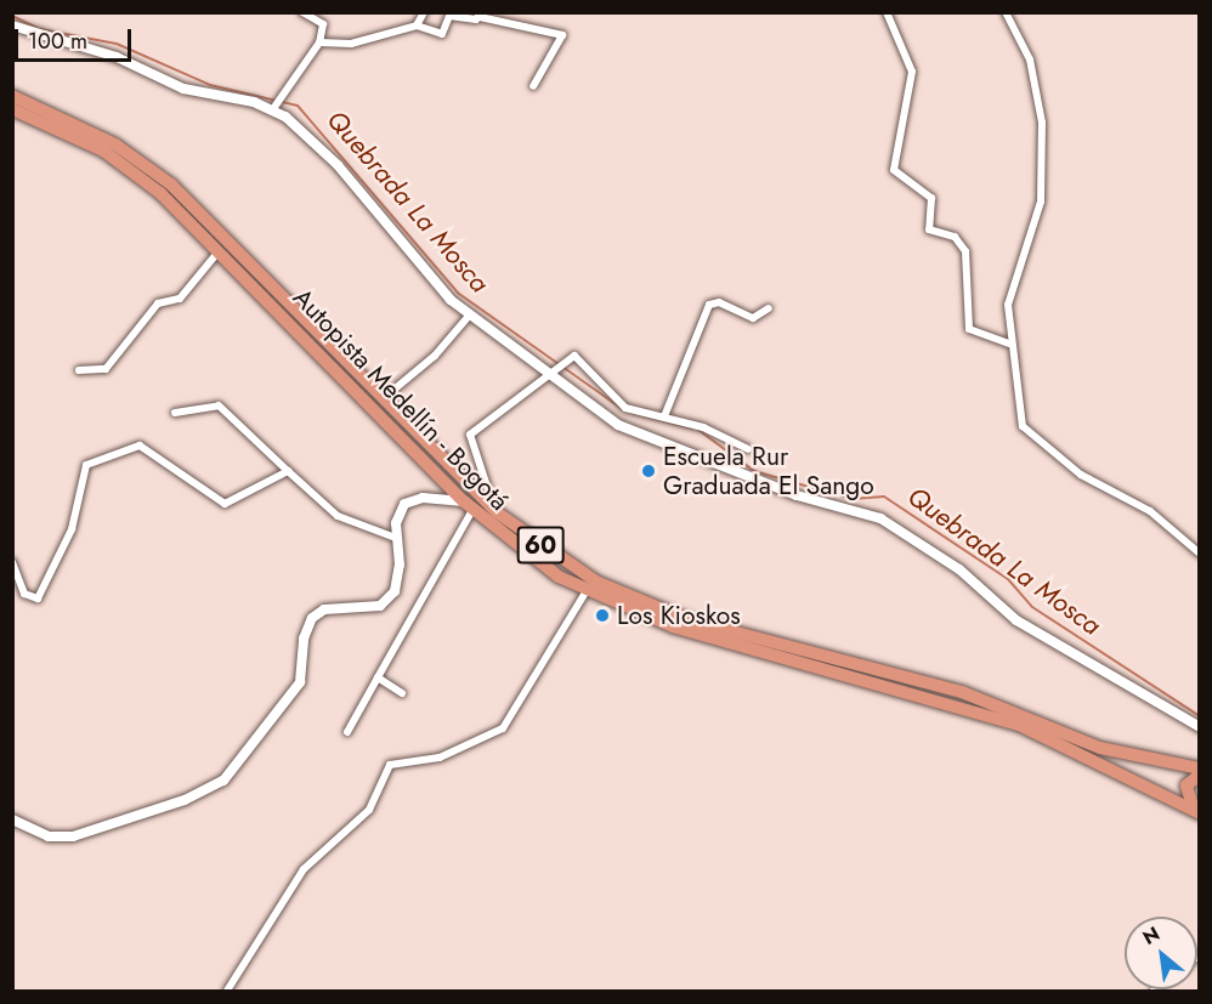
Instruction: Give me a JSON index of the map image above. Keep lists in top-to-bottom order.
{
  "streets": {
    "highway": ["Autopista Medellín - Bogotá", "60"]
  },
  "water": ["Quebrada La Mosca"],
  "places": ["Escuela Rur Graduada El Sango", "Los Kioskos"],
  "scale_bar": "100 m",
  "north": "top left"
}
